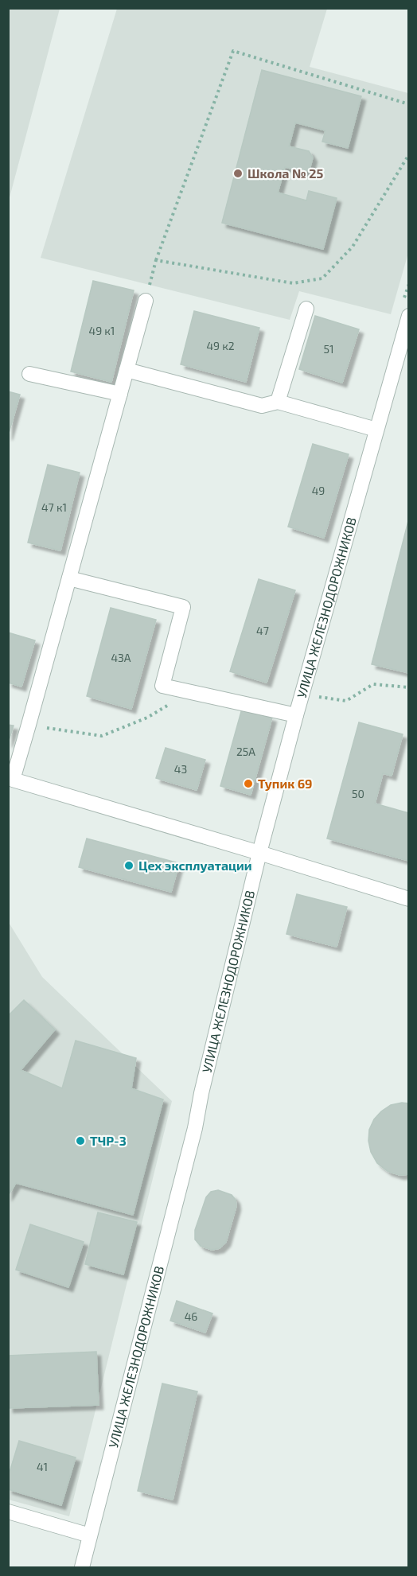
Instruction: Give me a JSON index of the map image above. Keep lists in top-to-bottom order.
{
  "streets": {
    "street": ["УЛИЦА ЖЕЛЕЗНОДОРОЖНИКОВ"]
  },
  "places": [
    "Школа № 25",
    "Тупик 69",
    "Цех эксплуатации",
    "ТЧР-3"
  ],
  "house_numbers": [
    "49 к1",
    "49 к2",
    "51",
    "49",
    "47 к1",
    "47",
    "43А",
    "25А",
    "43",
    "50",
    "46",
    "41"
  ]
}
